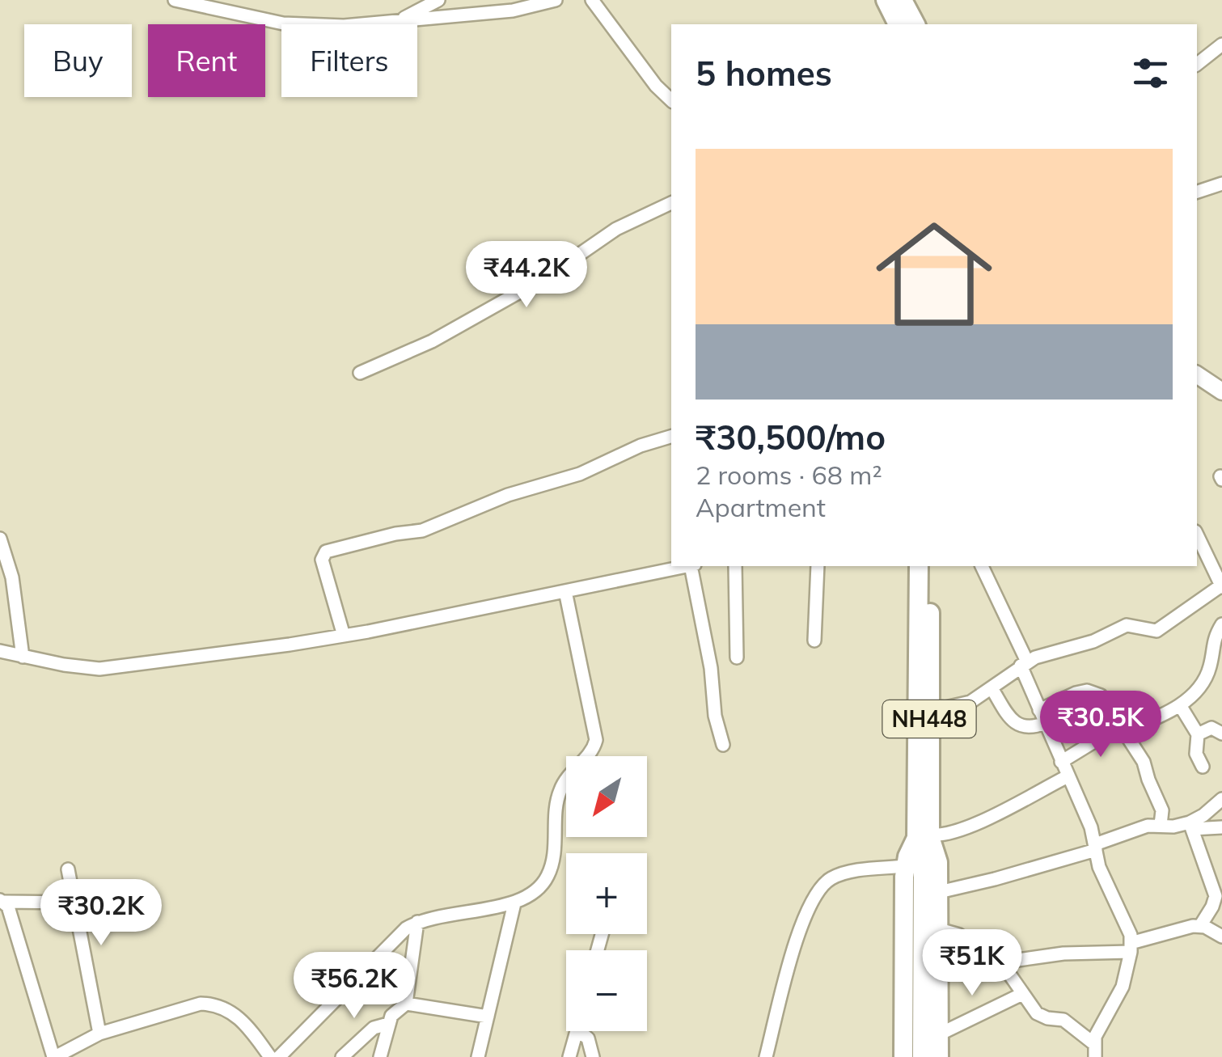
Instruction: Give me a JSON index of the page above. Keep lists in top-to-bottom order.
{
  "streets": {
    "highway": ["NH448"]
  },
  "north": "bottom left",
  "page": {
    "chip": ["Buy", "Rent", "Filters"],
    "heading": "5 homes",
    "list": [
      {
        "name": "₹30,500/mo",
        "note": "2 rooms · 68 m² · Apartment"
      }
    ],
    "price": [
      "₹44.2K",
      "₹30.5K",
      "₹30.2K",
      "₹51K",
      "₹56.2K"
    ],
    "map_buttons": ["+", "−"]
  }
}
